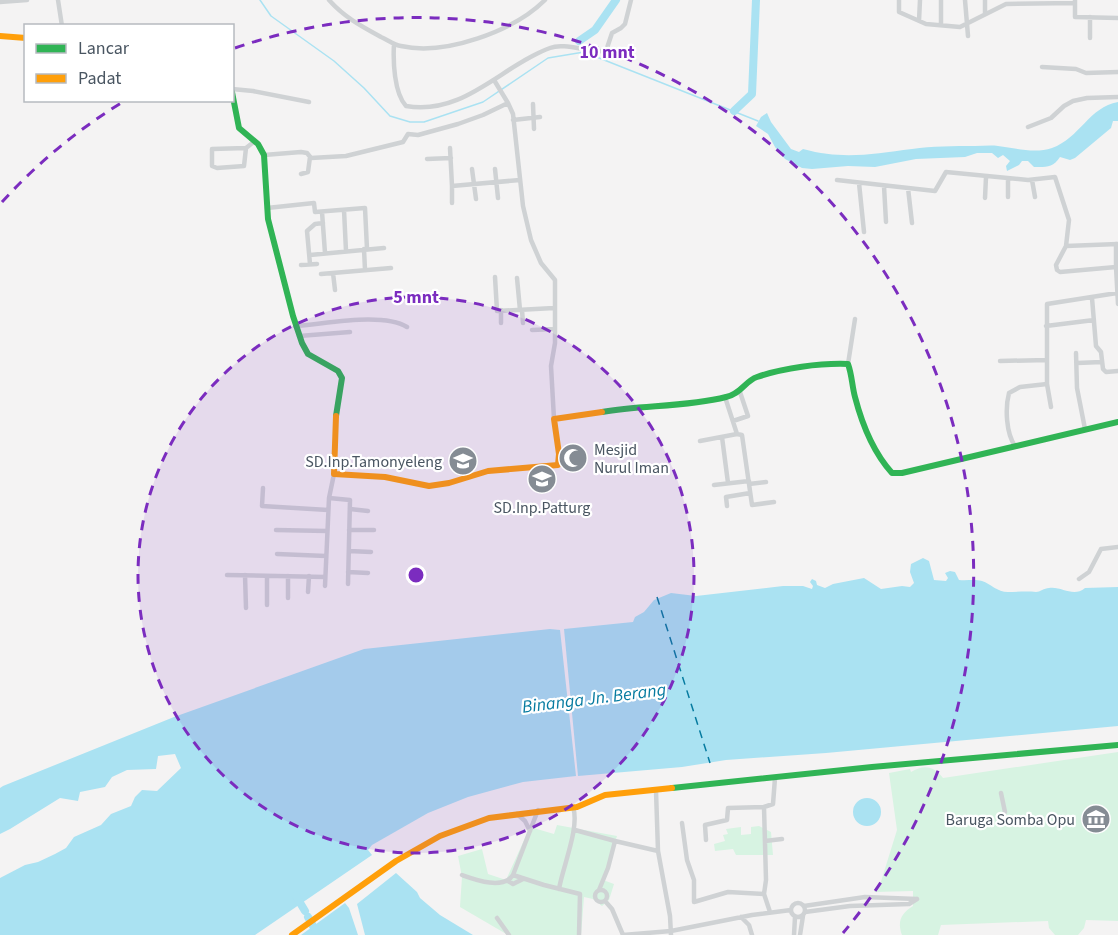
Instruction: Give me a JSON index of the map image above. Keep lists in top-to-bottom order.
{
  "water": ["Binanga Jn. Berang"],
  "places": {
    "mosque": ["Mesjid Nurul Iman"],
    "school or university": ["SD.Inp.Tamonyeleng", "SD.Inp.Patturg"],
    "museum": ["Baruga Somba Opu"]
  },
  "legend": ["Lancar", "Padat"],
  "rings": ["10 mnt", "5 mnt"]
}
